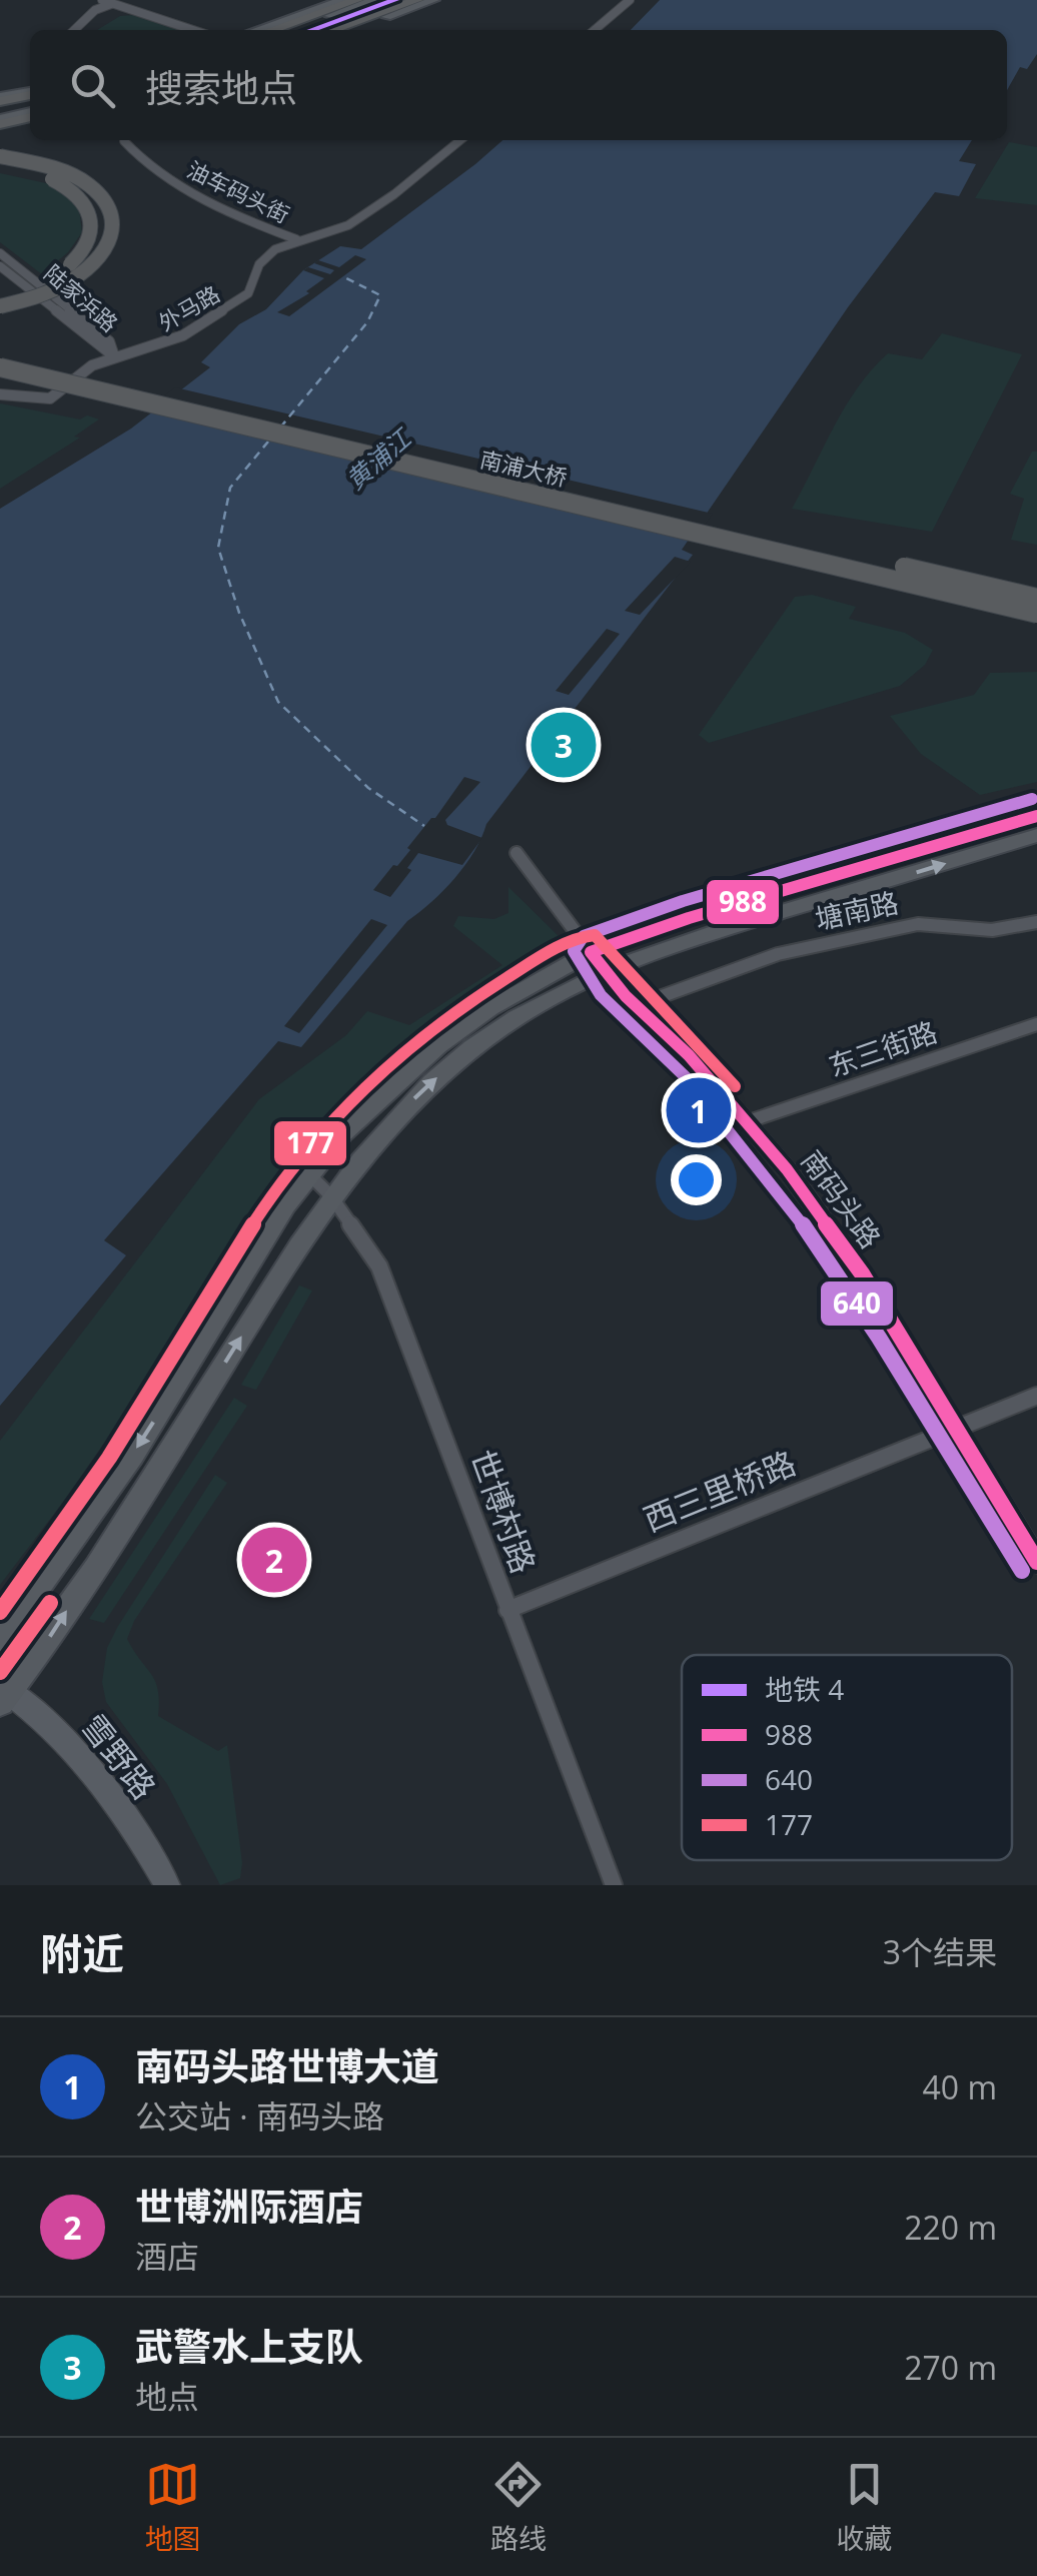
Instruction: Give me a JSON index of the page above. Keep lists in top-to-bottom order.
{
  "streets": {
    "highway": ["南浦大桥"],
    "street": [
      "油车码头街",
      "陆家浜路",
      "外马路",
      "塘南路",
      "东三街路",
      "南码头路",
      "西三里桥路",
      "世博村路",
      "雪野路"
    ]
  },
  "crossings": [
    ["油车码头街", "外马路"],
    ["陆家浜路", "外马路"],
    ["塘南路", "南码头路"],
    ["东三街路", "南码头路"],
    ["南码头路", "西三里桥路"],
    ["西三里桥路", "世博村路"]
  ],
  "water": ["黄浦江"],
  "lines": [
    "metro line 4",
    "transit line 640",
    "transit line 988",
    "transit line 177"
  ],
  "legend": [
    "地铁 4",
    "988",
    "640",
    "177"
  ],
  "page": {
    "search": "搜索地点",
    "pins": ["3", "1", "2"],
    "heading": ["附近", "3个结果"],
    "list": [
      {
        "mark": "1",
        "name": "南码头路世博大道",
        "note": "公交站 · 南码头路",
        "value": "40 m"
      },
      {
        "mark": "2",
        "name": "世博洲际酒店",
        "note": "酒店",
        "value": "220 m"
      },
      {
        "mark": "3",
        "name": "武警水上支队",
        "note": "地点",
        "value": "270 m"
      }
    ],
    "nav": ["地图", "路线", "收藏"]
  }
}
